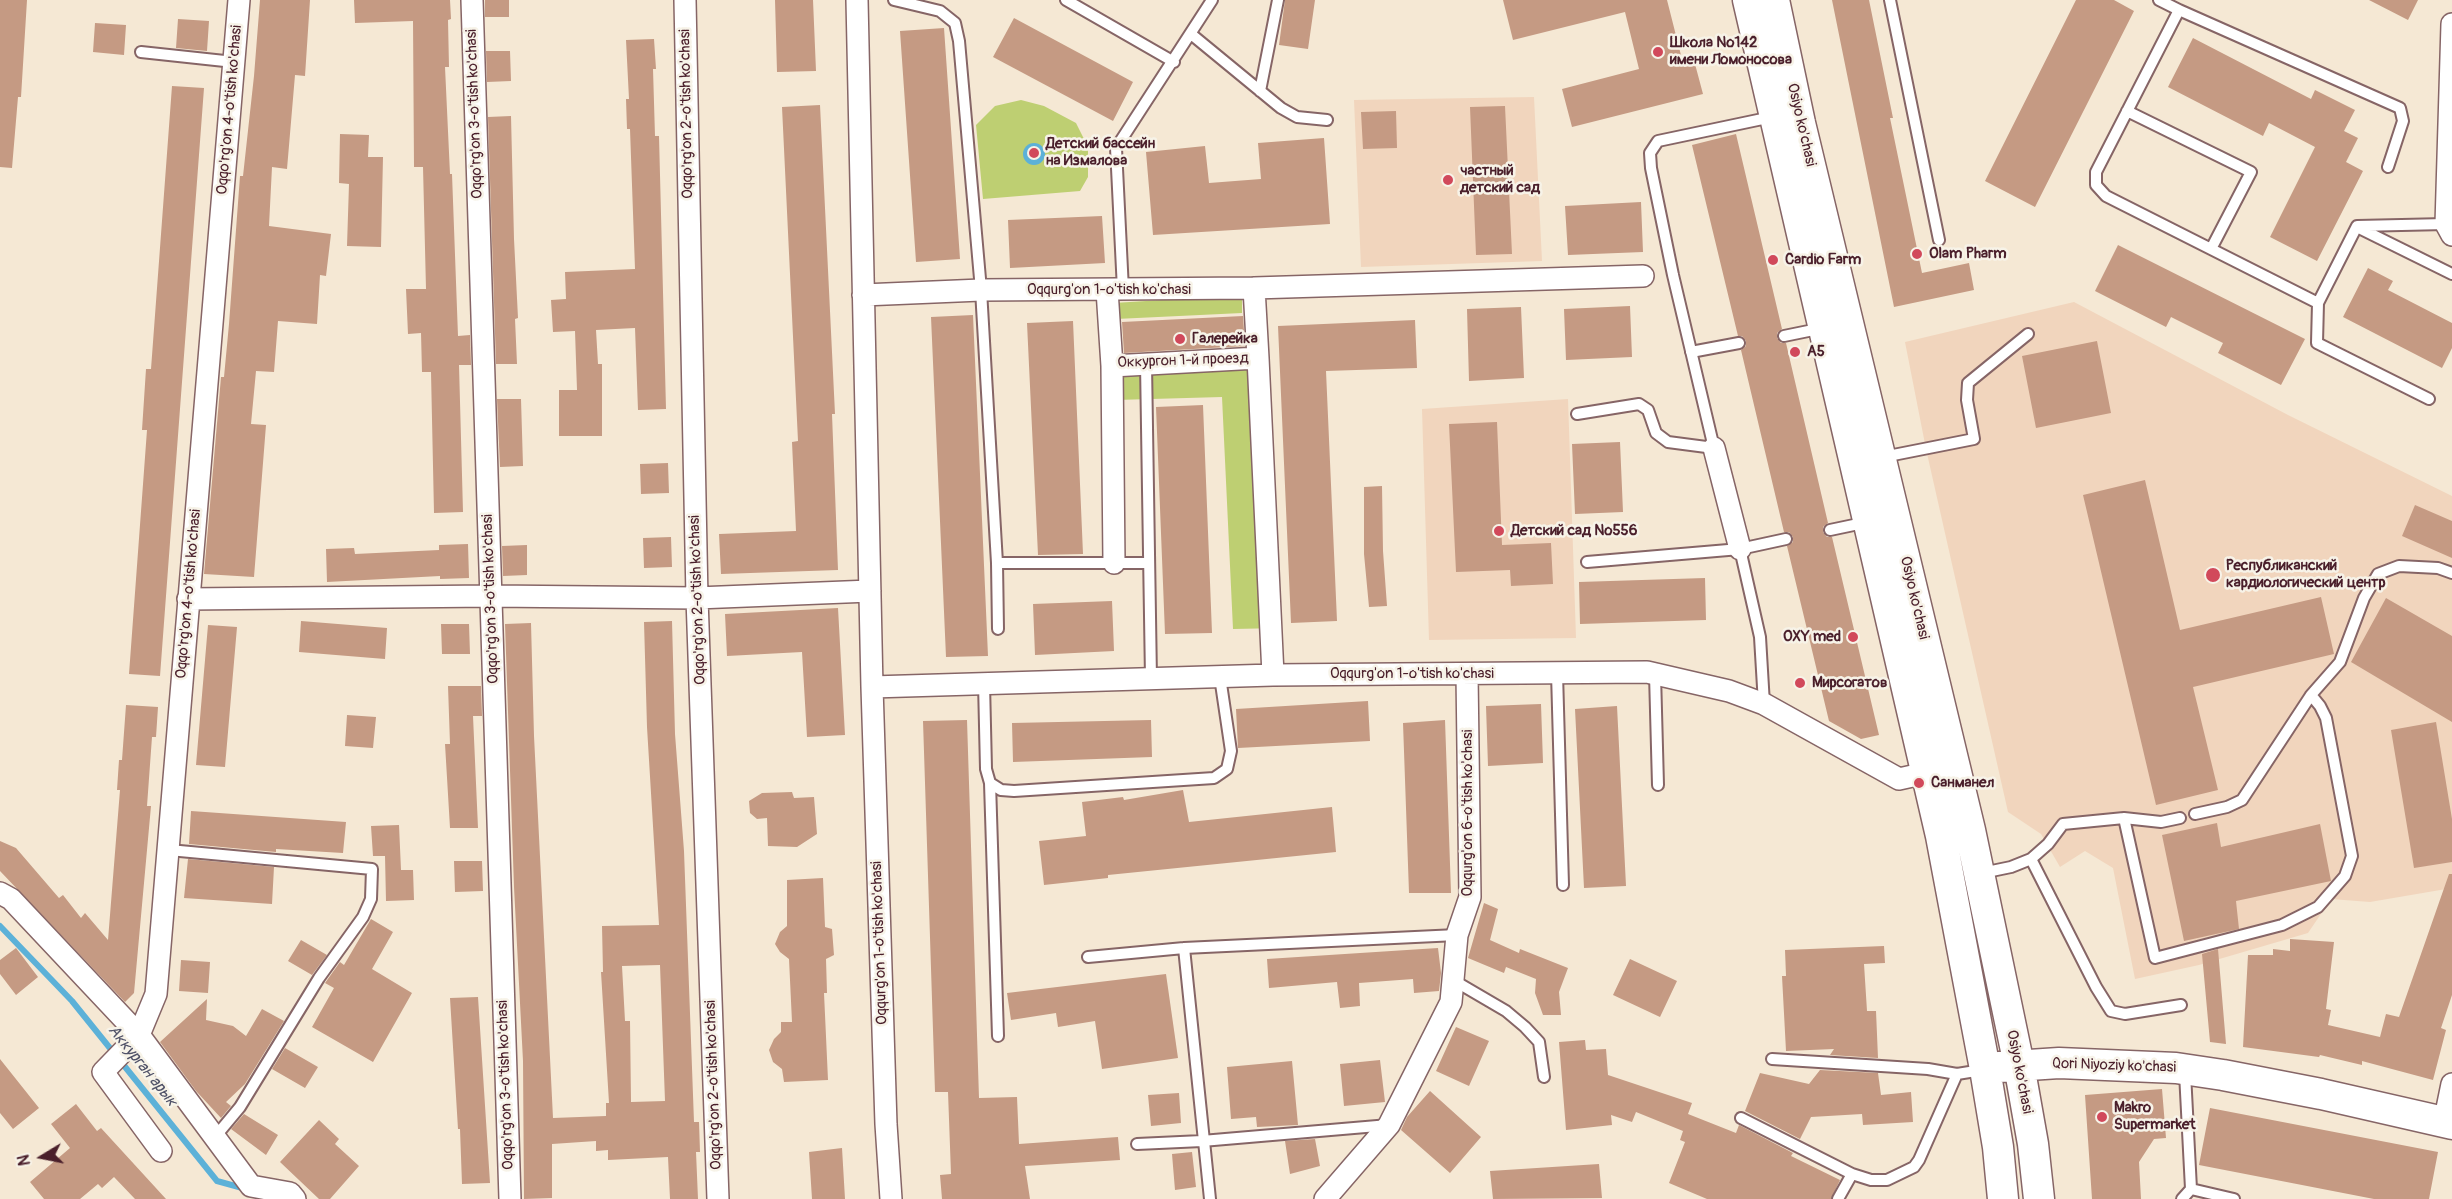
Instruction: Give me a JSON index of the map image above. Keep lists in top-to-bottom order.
{
  "streets": {
    "main road": ["Osiyo ko'chasi", "Qori Niyoziy ko'chasi"],
    "street": [
      "Oqqo'rg'on 4-o'tish ko'chasi",
      "Oqqo'rg'on 3-o'tish ko'chasi",
      "Oqqo'rg'on 2-o'tish ko'chasi",
      "Oqqurg'on 1-o'tish ko'chasi",
      "Оккургон 1-й проезд",
      "Oqqurg'on 6-o'tish ko'chasi"
    ]
  },
  "crossings": [
    ["Osiyo ko'chasi", "Oqqurg'on 1-o'tish ko'chasi"],
    ["Osiyo ko'chasi", "Qori Niyoziy ko'chasi"],
    ["Oqqurg'on 1-o'tish ko'chasi", "Оккургон 1-й проезд"],
    ["Oqqurg'on 1-o'tish ko'chasi", "Oqqurg'on 6-o'tish ko'chasi"]
  ],
  "water": ["Аккурган арык"],
  "places": [
    "Школа №142 имени Ломоносова",
    "Детский бассейн на Измалова",
    "частный детский сад",
    "Olam Pharm",
    "Cardio Farm",
    "Галерейка",
    "A5",
    "Детский сад №556",
    "Республиканский кардиологический центр",
    "OXY med",
    "Мирсогатов",
    "Санманел",
    "Makro Supermarket"
  ],
  "north": "left"
}
